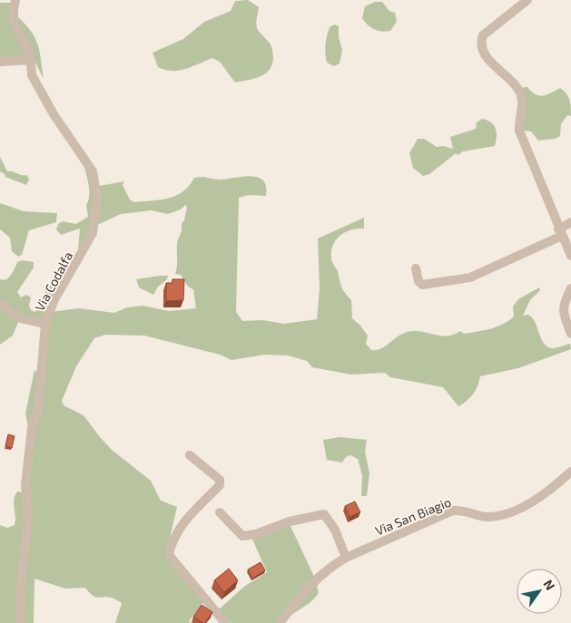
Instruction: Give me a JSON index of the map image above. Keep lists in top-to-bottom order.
{
  "streets": {
    "street": ["Via Codalfa", "Via San Biagio"]
  },
  "north": "top right"
}
